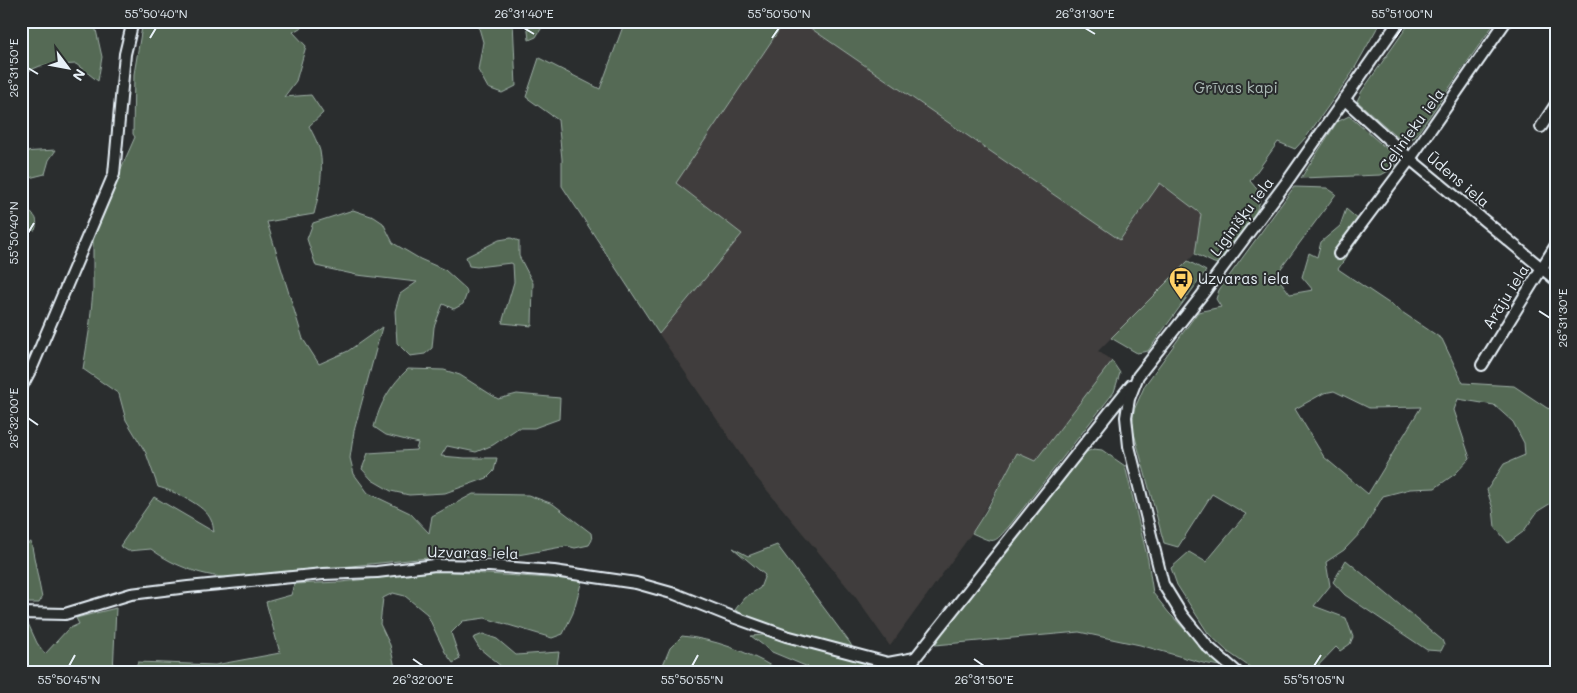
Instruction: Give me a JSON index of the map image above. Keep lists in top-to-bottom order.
{
  "streets": {
    "street": [
      "Ceļinieku iela",
      "Ūdens iela",
      "Liginišķu iela",
      "Arāju iela",
      "Uzvaras iela"
    ]
  },
  "crossings": [
    ["Ceļinieku iela", "Ūdens iela"],
    ["Ūdens iela", "Liginišķu iela"],
    ["Ūdens iela", "Arāju iela"]
  ],
  "parks": ["Grīvas kapi"],
  "places": {
    "bus stop": ["Uzvaras iela"]
  },
  "north": "bottom right",
  "coordinates": [
    "55°50'40\"N",
    "26°31'40\"E",
    "55°50'50\"N",
    "26°31'30\"E",
    "55°51'00\"N",
    "26°31'50\"E",
    "26°32'00\"E",
    "55°50'45\"N",
    "55°50'55\"N",
    "55°51'05\"N"
  ]
}
